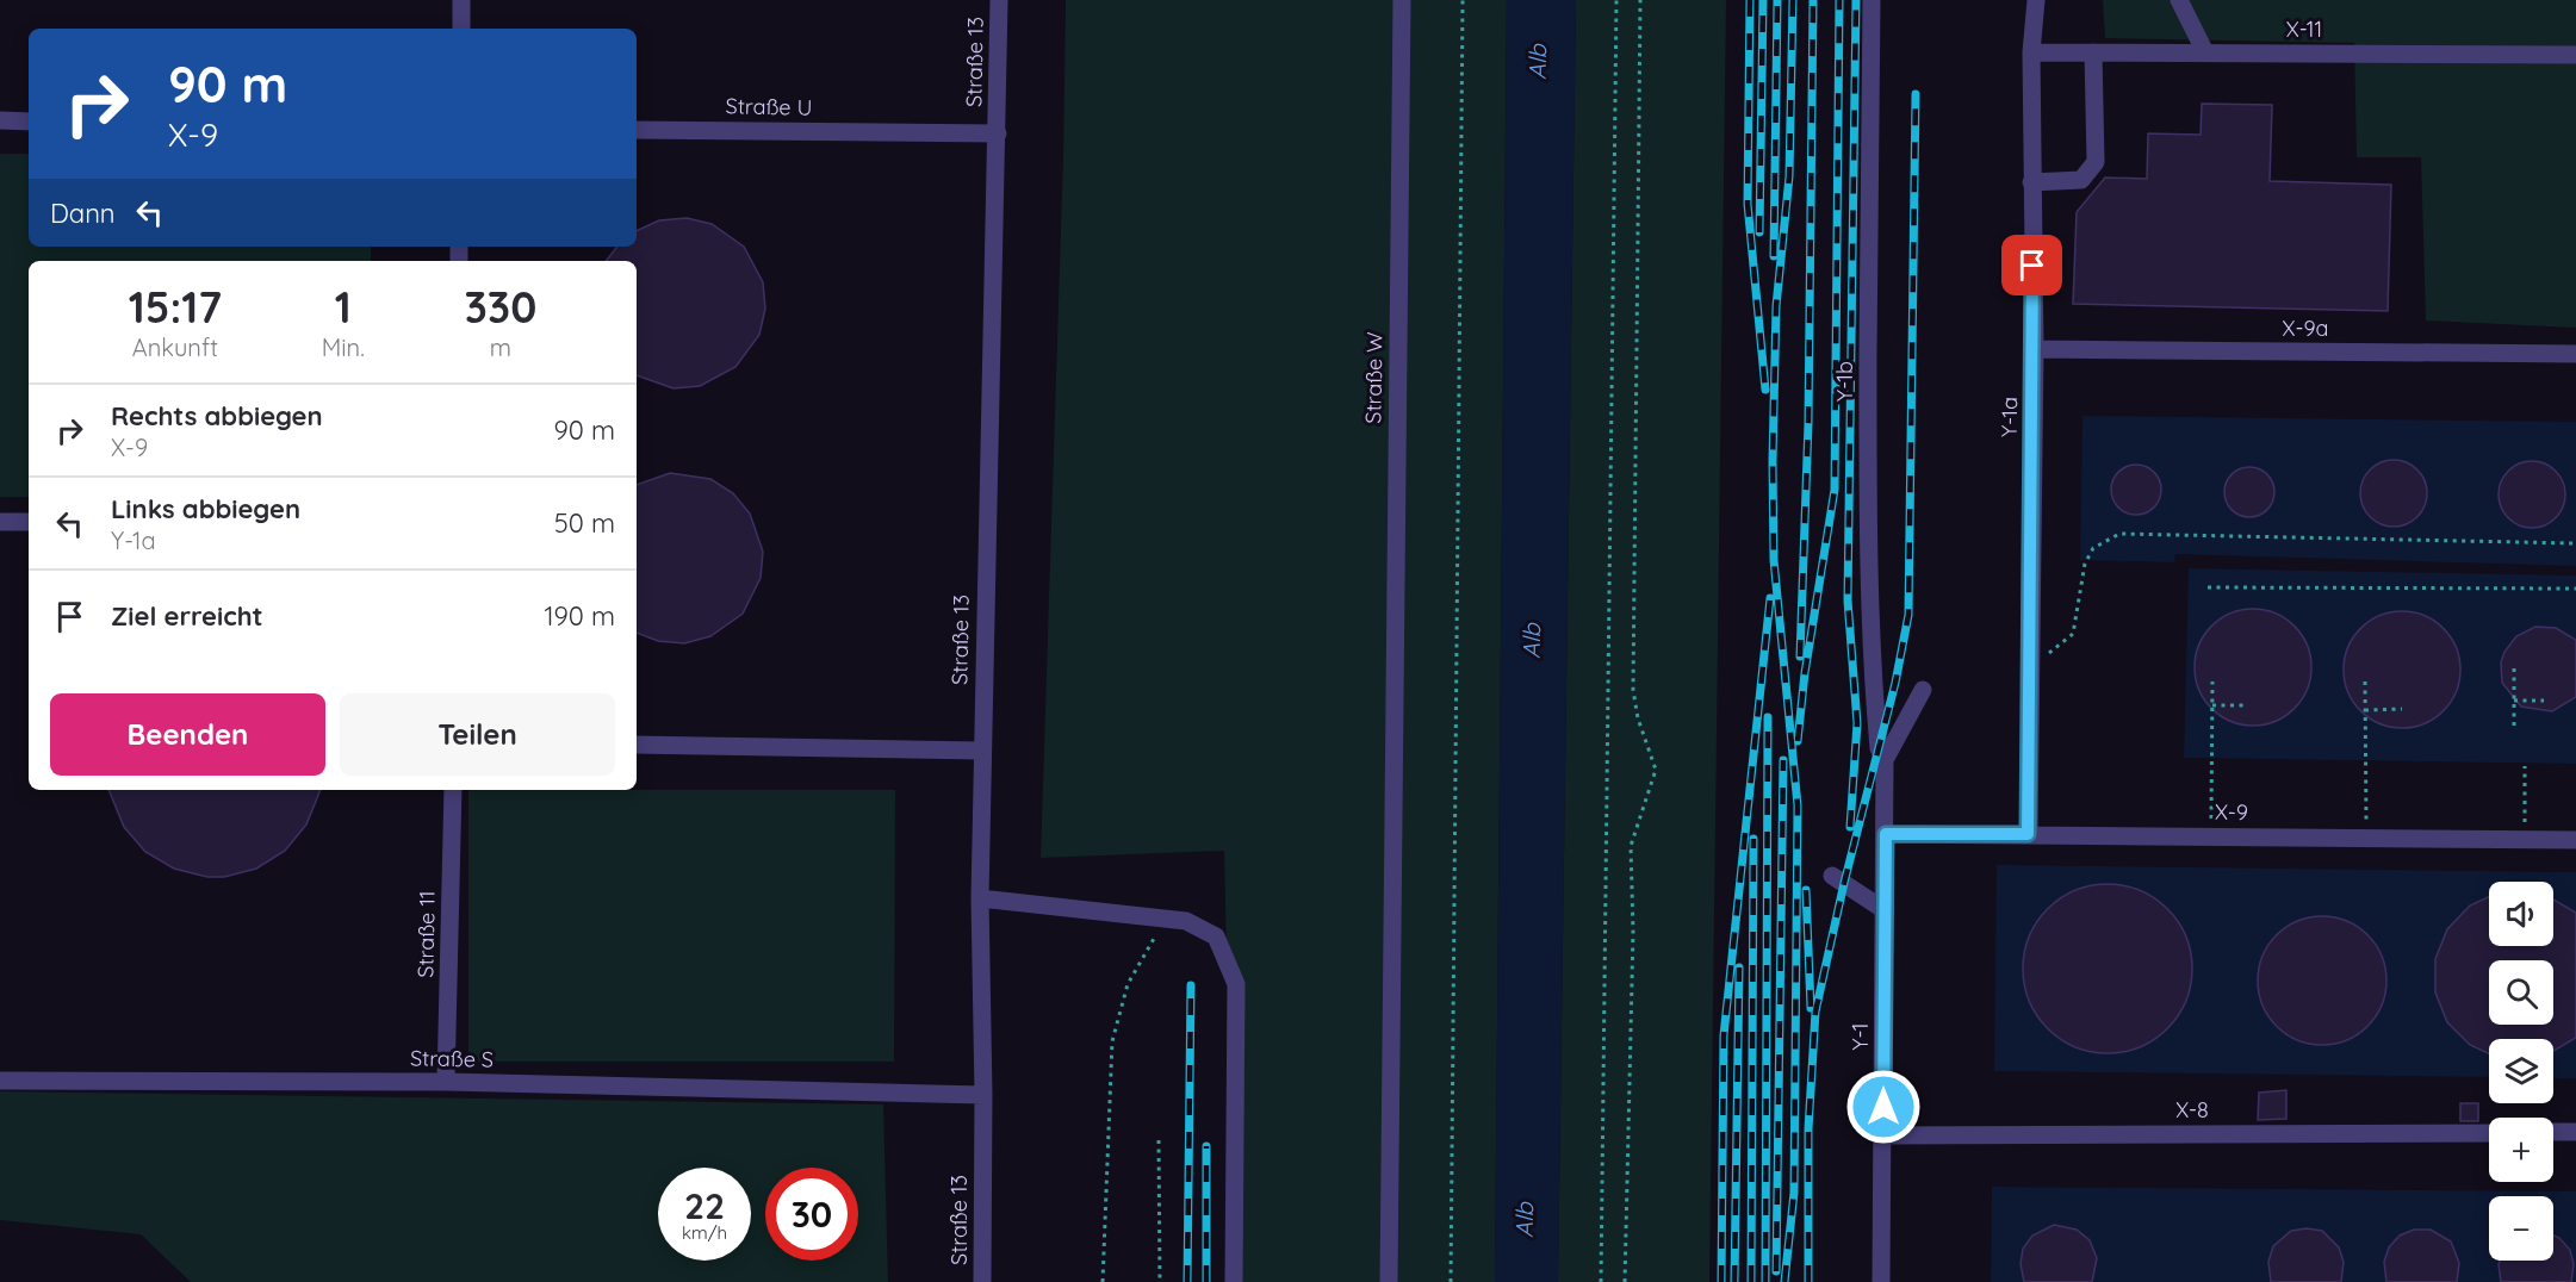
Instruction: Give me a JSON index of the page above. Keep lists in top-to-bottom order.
{
  "streets": {
    "street": [
      "X-11",
      "Straße 13",
      "Straße U",
      "X-9a",
      "Straße W",
      "Y-1b",
      "Y-1a",
      "X-9",
      "Straße 11",
      "Y-1",
      "Straße S",
      "X-8"
    ]
  },
  "crossings": [
    ["X-11", "Y-1a"],
    ["Straße 13", "Straße U"],
    ["Straße 13", "Straße S"],
    ["X-9a", "Y-1a"],
    ["Y-1b", "X-9"],
    ["Y-1b", "Y-1"],
    ["Y-1a", "X-9"],
    ["X-9", "Y-1"],
    ["Straße 11", "Straße S"],
    ["Y-1", "X-8"]
  ],
  "water": ["Alb"],
  "page": {
    "turn": ["90 m", "X-9"],
    "then": "Dann",
    "eta": [
      "15:17",
      "Ankunft",
      "1",
      "Min.",
      "330",
      "m"
    ],
    "list": [
      {
        "name": "Rechts abbiegen",
        "note": "X-9",
        "value": "90 m"
      },
      {
        "name": "Links abbiegen",
        "note": "Y-1a",
        "value": "50 m"
      },
      {
        "name": "Ziel erreicht",
        "value": "190 m"
      }
    ],
    "buttons": ["Beenden", "Teilen"],
    "map_buttons": ["+", "−"],
    "speed": "22 km/h",
    "limit": "30"
  }
}
